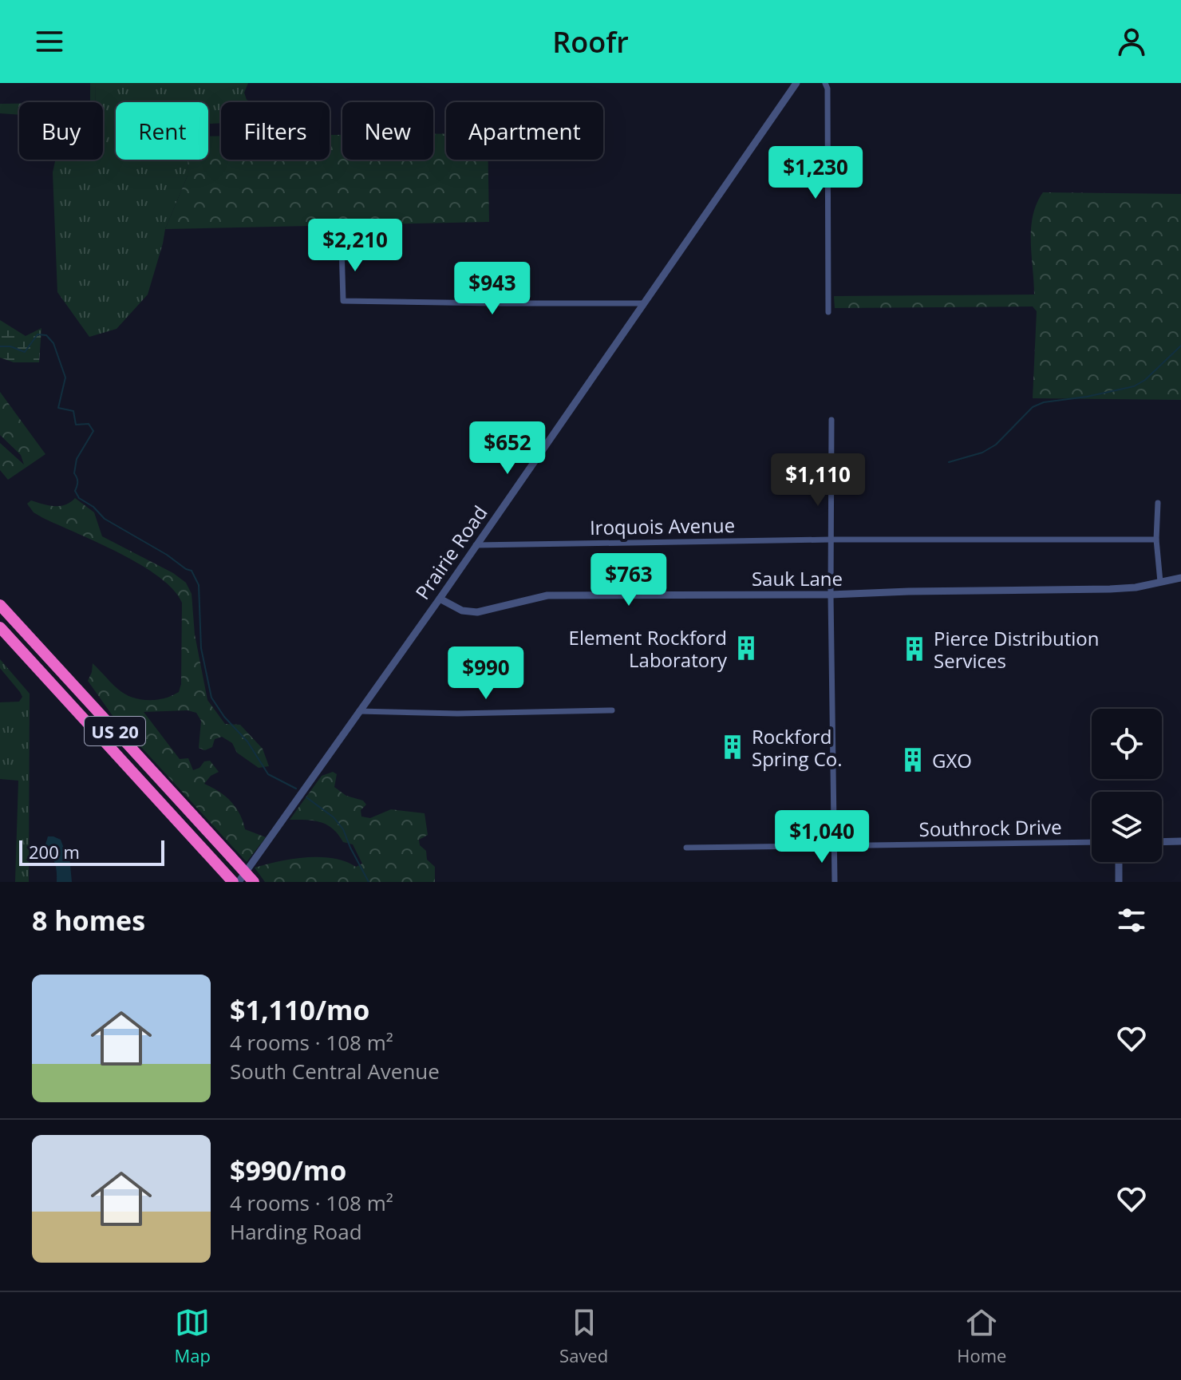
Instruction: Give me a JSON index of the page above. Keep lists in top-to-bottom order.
{
  "streets": {
    "highway": ["US 20"],
    "street": [
      "Iroquois Avenue",
      "Prairie Road",
      "Sauk Lane",
      "Southrock Drive"
    ]
  },
  "crossings": [
    ["Iroquois Avenue", "Prairie Road"],
    ["Prairie Road", "Sauk Lane"]
  ],
  "places": {
    "building": [
      "Element Rockford Laboratory",
      "Pierce Distribution Services",
      "Rockford Spring Co.",
      "GXO"
    ]
  },
  "scale_bar": "200 m",
  "page": {
    "header": "Roofr",
    "chip": [
      "Buy",
      "Rent",
      "Filters",
      "New",
      "Apartment"
    ],
    "price": [
      "$1,230",
      "$2,210",
      "$943",
      "$652",
      "$1,110",
      "$763",
      "$990",
      "$1,040"
    ],
    "scale": "200 m",
    "heading": "8 homes",
    "list": [
      {
        "name": "$1,110/mo",
        "note": "4 rooms · 108 m² · South Central Avenue"
      },
      {
        "name": "$990/mo",
        "note": "4 rooms · 108 m² · Harding Road"
      }
    ],
    "tabs": ["Map", "Saved", "Home"]
  }
}
